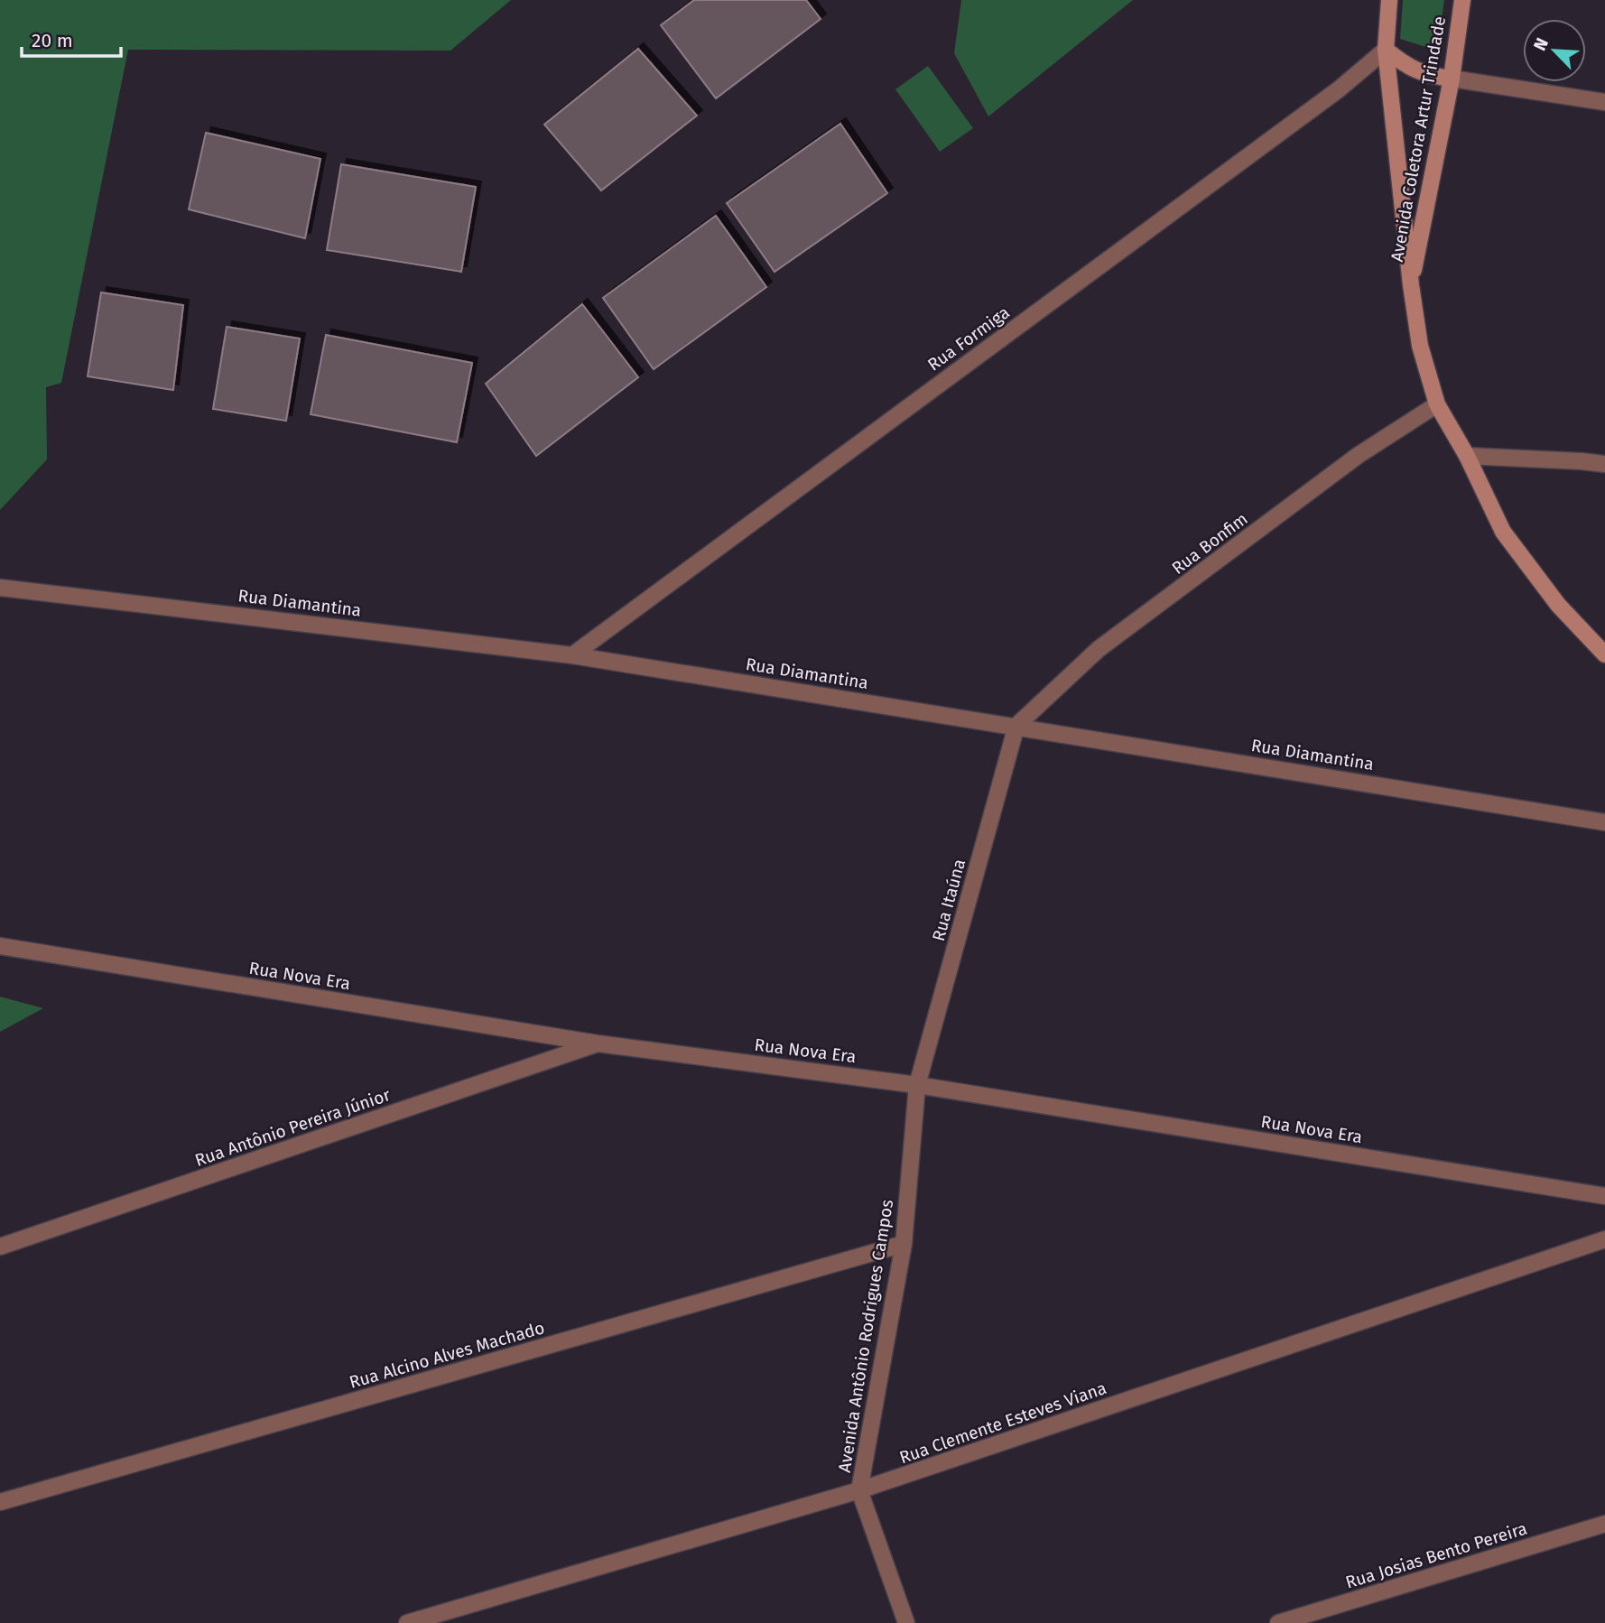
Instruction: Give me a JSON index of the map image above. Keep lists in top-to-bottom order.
{
  "streets": {
    "main road": ["Avenida Coletora Artur Trindade"],
    "street": [
      "Rua Formiga",
      "Rua Bonfim",
      "Rua Diamantina",
      "Rua Itaúna",
      "Rua Nova Era",
      "Rua Antônio Pereira Júnior",
      "Avenida Antônio Rodrigues Campos",
      "Rua Alcino Alves Machado",
      "Rua Clemente Esteves Viana",
      "Rua Josias Bento Pereira"
    ]
  },
  "crossings": [
    ["Avenida Coletora Artur Trindade", "Rua Formiga"],
    ["Avenida Coletora Artur Trindade", "Rua Bonfim"],
    ["Rua Formiga", "Rua Diamantina"],
    ["Rua Bonfim", "Rua Diamantina"],
    ["Rua Bonfim", "Rua Itaúna"],
    ["Rua Diamantina", "Rua Itaúna"],
    ["Rua Itaúna", "Rua Nova Era"],
    ["Rua Itaúna", "Avenida Antônio Rodrigues Campos"],
    ["Rua Nova Era", "Rua Antônio Pereira Júnior"],
    ["Rua Nova Era", "Avenida Antônio Rodrigues Campos"],
    ["Avenida Antônio Rodrigues Campos", "Rua Alcino Alves Machado"],
    ["Avenida Antônio Rodrigues Campos", "Rua Clemente Esteves Viana"]
  ],
  "scale_bar": "20 m",
  "north": "top left"
}
